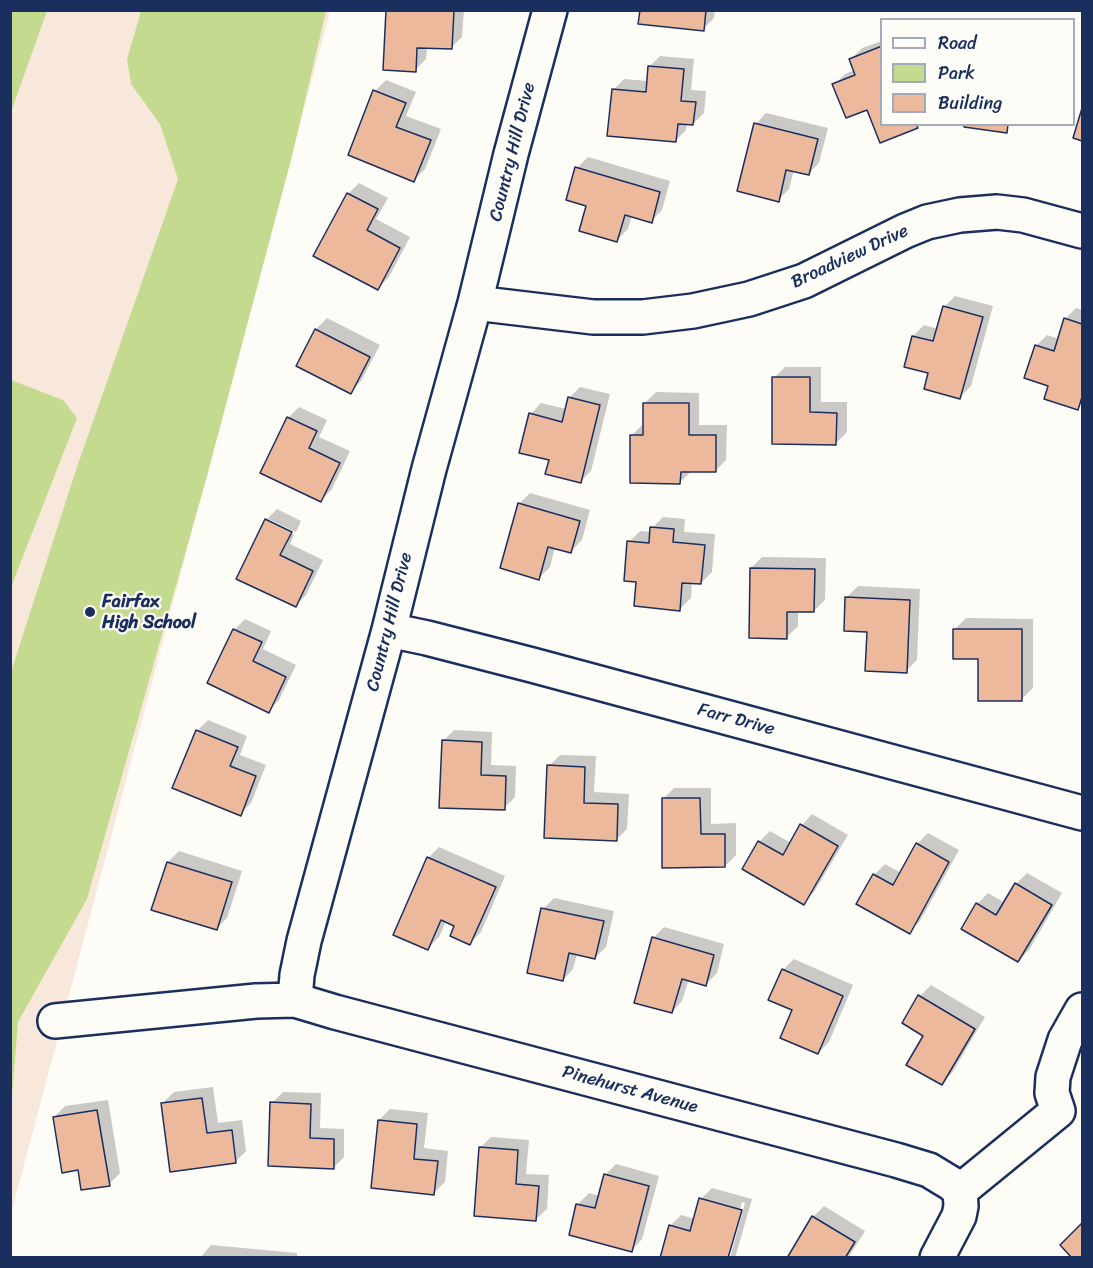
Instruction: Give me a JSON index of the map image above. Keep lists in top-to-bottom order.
{
  "streets": {
    "street": [
      "Country Hill Drive",
      "Broadview Drive",
      "Farr Drive",
      "Pinehurst Avenue"
    ]
  },
  "crossings": [
    ["Country Hill Drive", "Broadview Drive"],
    ["Country Hill Drive", "Farr Drive"],
    ["Country Hill Drive", "Pinehurst Avenue"]
  ],
  "places": ["Fairfax High School"],
  "legend": ["Road", "Park", "Building"]
}
